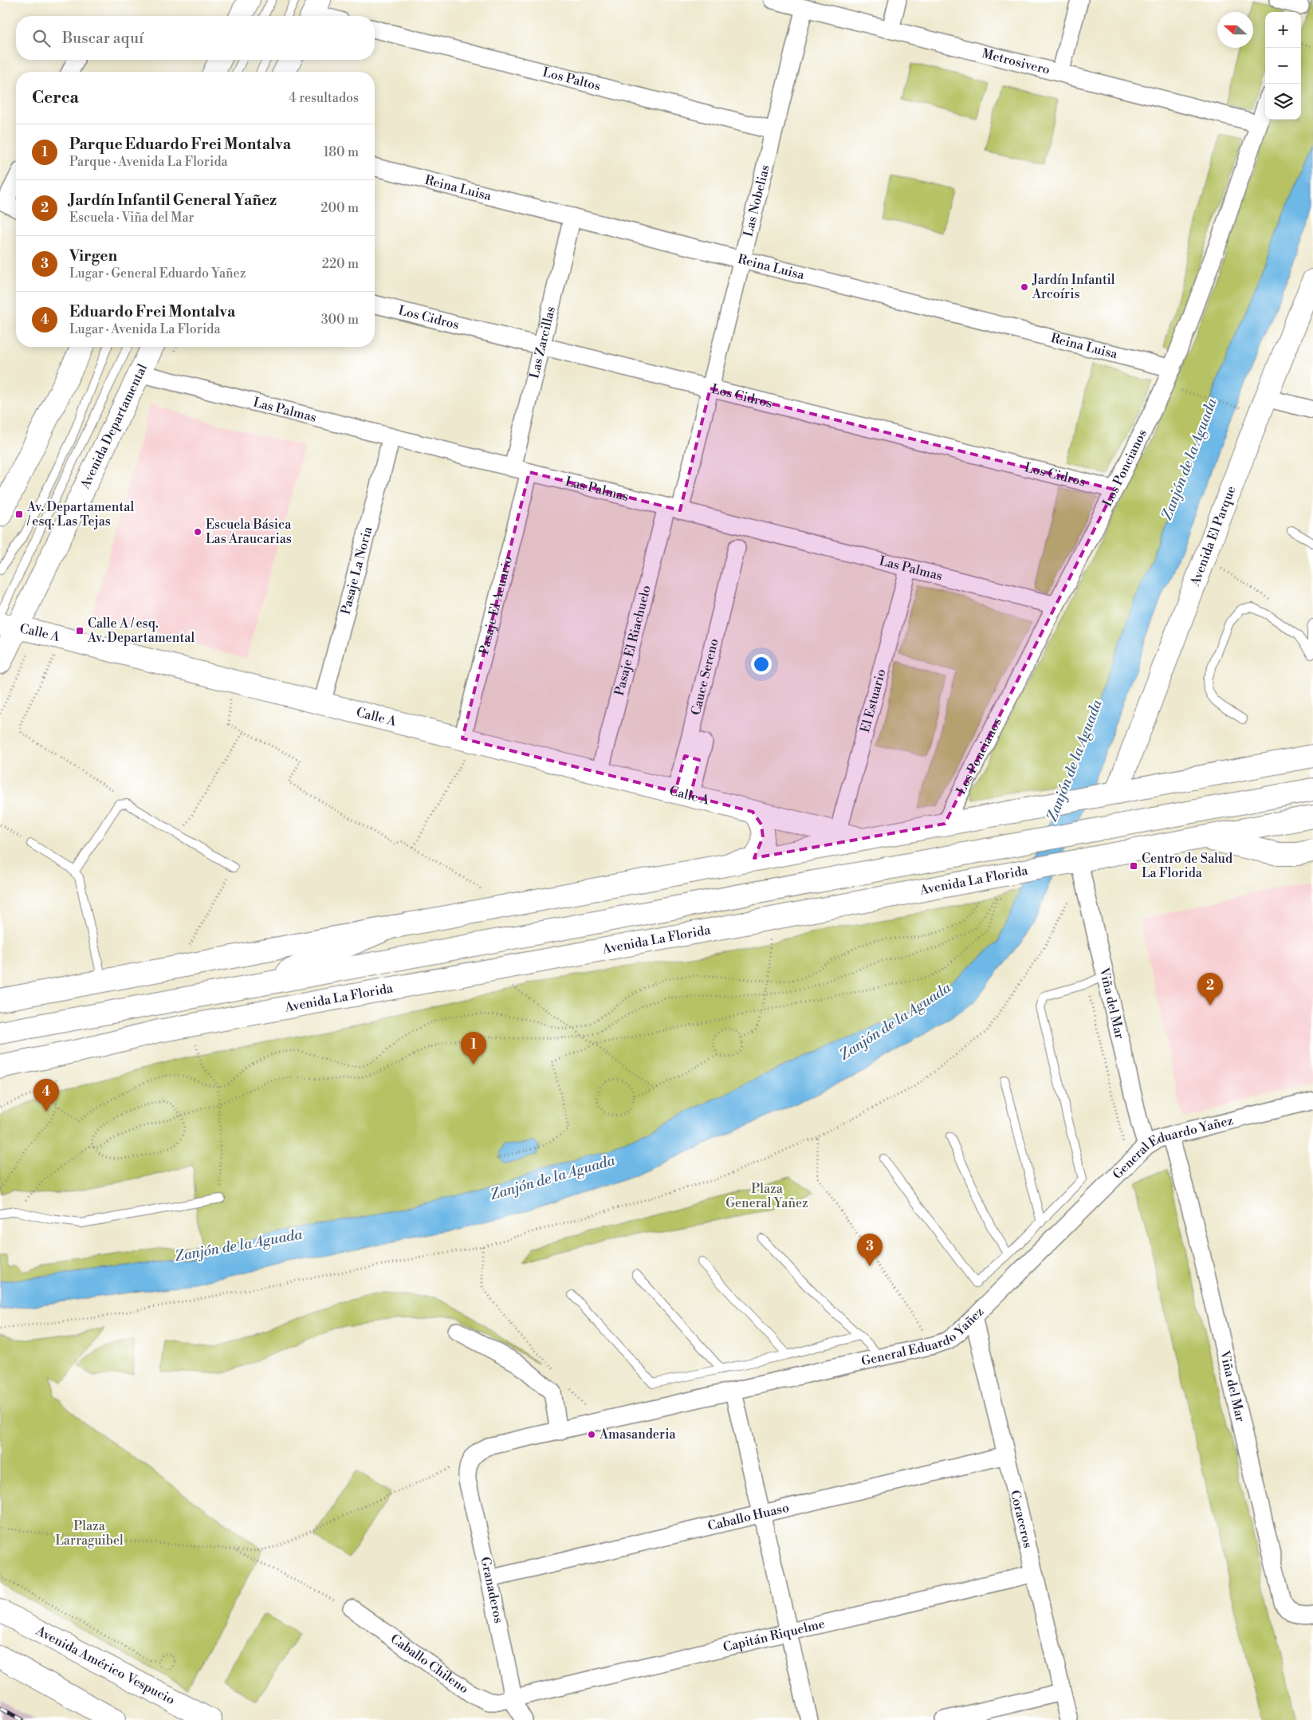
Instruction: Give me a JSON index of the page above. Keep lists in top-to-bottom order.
{
  "streets": {
    "main road": [
      "Avenida Departamental",
      "Avenida El Parque",
      "Calle A",
      "Avenida La Florida",
      "Avenida Américo Vespucio"
    ],
    "street": [
      "Metrosivero",
      "Los Paltos",
      "Reina Luisa",
      "Las Nobelias",
      "Los Cidros",
      "Las Zarcillas",
      "Las Palmas",
      "Los Poncianos",
      "Pasaje La Noria",
      "Pasaje El Acuario",
      "Pasaje El Riachuelo",
      "Cauce Sereno",
      "El Estuario",
      "Viña del Mar",
      "General Eduardo Yañez",
      "Caballo Huaso",
      "Coraceros",
      "Granaderos",
      "Capitán Riquelme",
      "Caballo Chileno"
    ]
  },
  "crossings": [
    ["Metrosivero", "Las Nobelias"],
    ["Metrosivero", "Los Poncianos"],
    ["Los Paltos", "Las Nobelias"],
    ["Reina Luisa", "Las Nobelias"],
    ["Reina Luisa", "Las Zarcillas"],
    ["Reina Luisa", "Los Poncianos"],
    ["Las Nobelias", "Los Cidros"],
    ["Las Nobelias", "Las Palmas"],
    ["Las Nobelias", "Pasaje El Riachuelo"],
    ["Los Cidros", "Las Zarcillas"],
    ["Los Cidros", "Los Poncianos"],
    ["Las Zarcillas", "Las Palmas"],
    ["Las Palmas", "Avenida Departamental"],
    ["Las Palmas", "Los Poncianos"],
    ["Las Palmas", "Pasaje La Noria"],
    ["Las Palmas", "Pasaje El Acuario"],
    ["Las Palmas", "Pasaje El Riachuelo"],
    ["Las Palmas", "El Estuario"],
    ["Avenida Departamental", "Calle A"],
    ["Pasaje La Noria", "Calle A"],
    ["Pasaje El Acuario", "Calle A"],
    ["Calle A", "Pasaje El Riachuelo"],
    ["Calle A", "Cauce Sereno"],
    ["Calle A", "El Estuario"],
    ["Avenida La Florida", "Viña del Mar"],
    ["Viña del Mar", "General Eduardo Yañez"],
    ["General Eduardo Yañez", "Coraceros"],
    ["General Eduardo Yañez", "Granaderos"],
    ["Caballo Huaso", "Coraceros"],
    ["Caballo Huaso", "Granaderos"],
    ["Coraceros", "Capitán Riquelme"],
    ["Granaderos", "Capitán Riquelme"],
    ["Granaderos", "Caballo Chileno"],
    ["Capitán Riquelme", "Caballo Chileno"]
  ],
  "water": ["Zanjón de la Aguada"],
  "parks": ["Plaza General Yañez", "Plaza Larraguibel"],
  "places": {
    "other": ["Jardín Infantil Arcoíris", "Escuela Básica Las Araucarias", "Amasanderia"],
    "transit": ["Av. Departamental / esq. Las Tejas", "Calle A / esq. Av. Departamental", "Centro de Salud La Florida"]
  },
  "north": "left",
  "page": {
    "map_buttons": ["+", "−"],
    "search": "Buscar aquí",
    "heading": ["Cerca", "4 resultados"],
    "list": [
      {
        "mark": "1",
        "name": "Parque Eduardo Frei Montalva",
        "note": "Parque · Avenida La Florida",
        "value": "180 m"
      },
      {
        "mark": "2",
        "name": "Jardín Infantil General Yañez",
        "note": "Escuela · Viña del Mar",
        "value": "200 m"
      },
      {
        "mark": "3",
        "name": "Virgen",
        "note": "Lugar · General Eduardo Yañez",
        "value": "220 m"
      },
      {
        "mark": "4",
        "name": "Eduardo Frei Montalva",
        "note": "Lugar · Avenida La Florida",
        "value": "300 m"
      }
    ],
    "pins": [
      "2",
      "1",
      "4",
      "3"
    ]
  }
}
